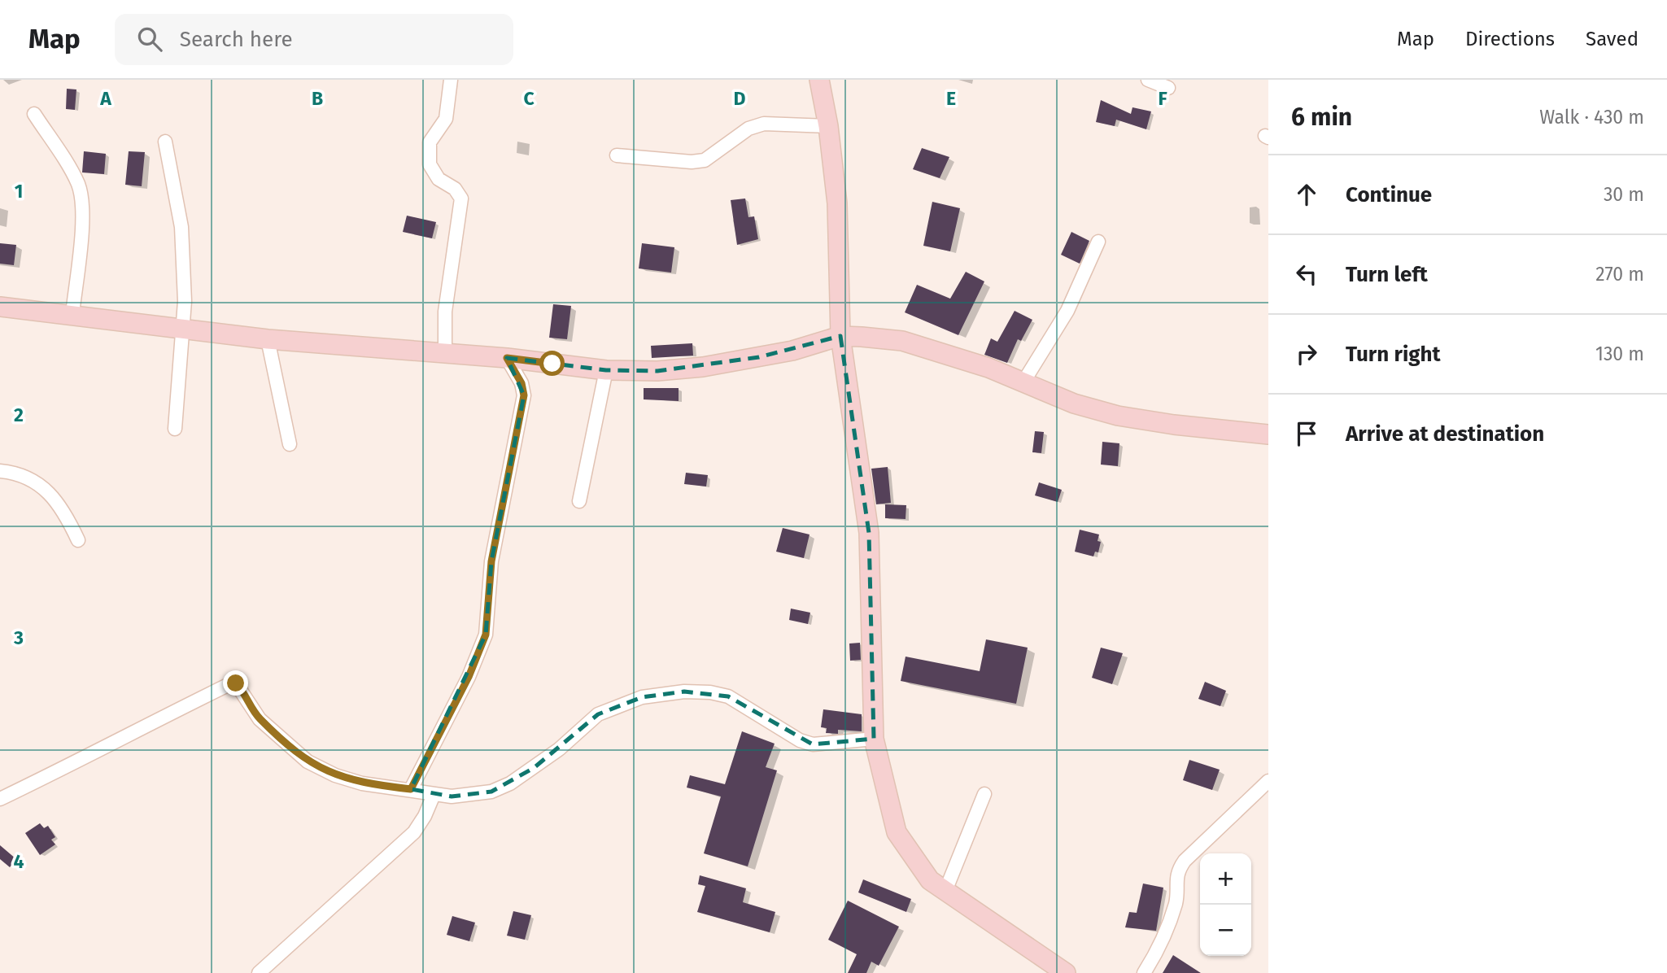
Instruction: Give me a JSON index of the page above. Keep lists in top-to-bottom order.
{
  "page": {
    "header": "Map",
    "search": "Search here",
    "nav": ["Map", "Directions", "Saved"],
    "heading": ["6 min", "Walk · 430 m"],
    "list": [
      ["Continue", "30 m"],
      ["Turn left", "270 m"],
      ["Turn right", "130 m"],
      "Arrive at destination"
    ],
    "map_buttons": ["+", "−"]
  },
  "grid": {
    "columns": [
      "A",
      "B",
      "C",
      "D",
      "E",
      "F"
    ],
    "rows": [
      "1",
      "2",
      "3",
      "4"
    ]
  }
}
